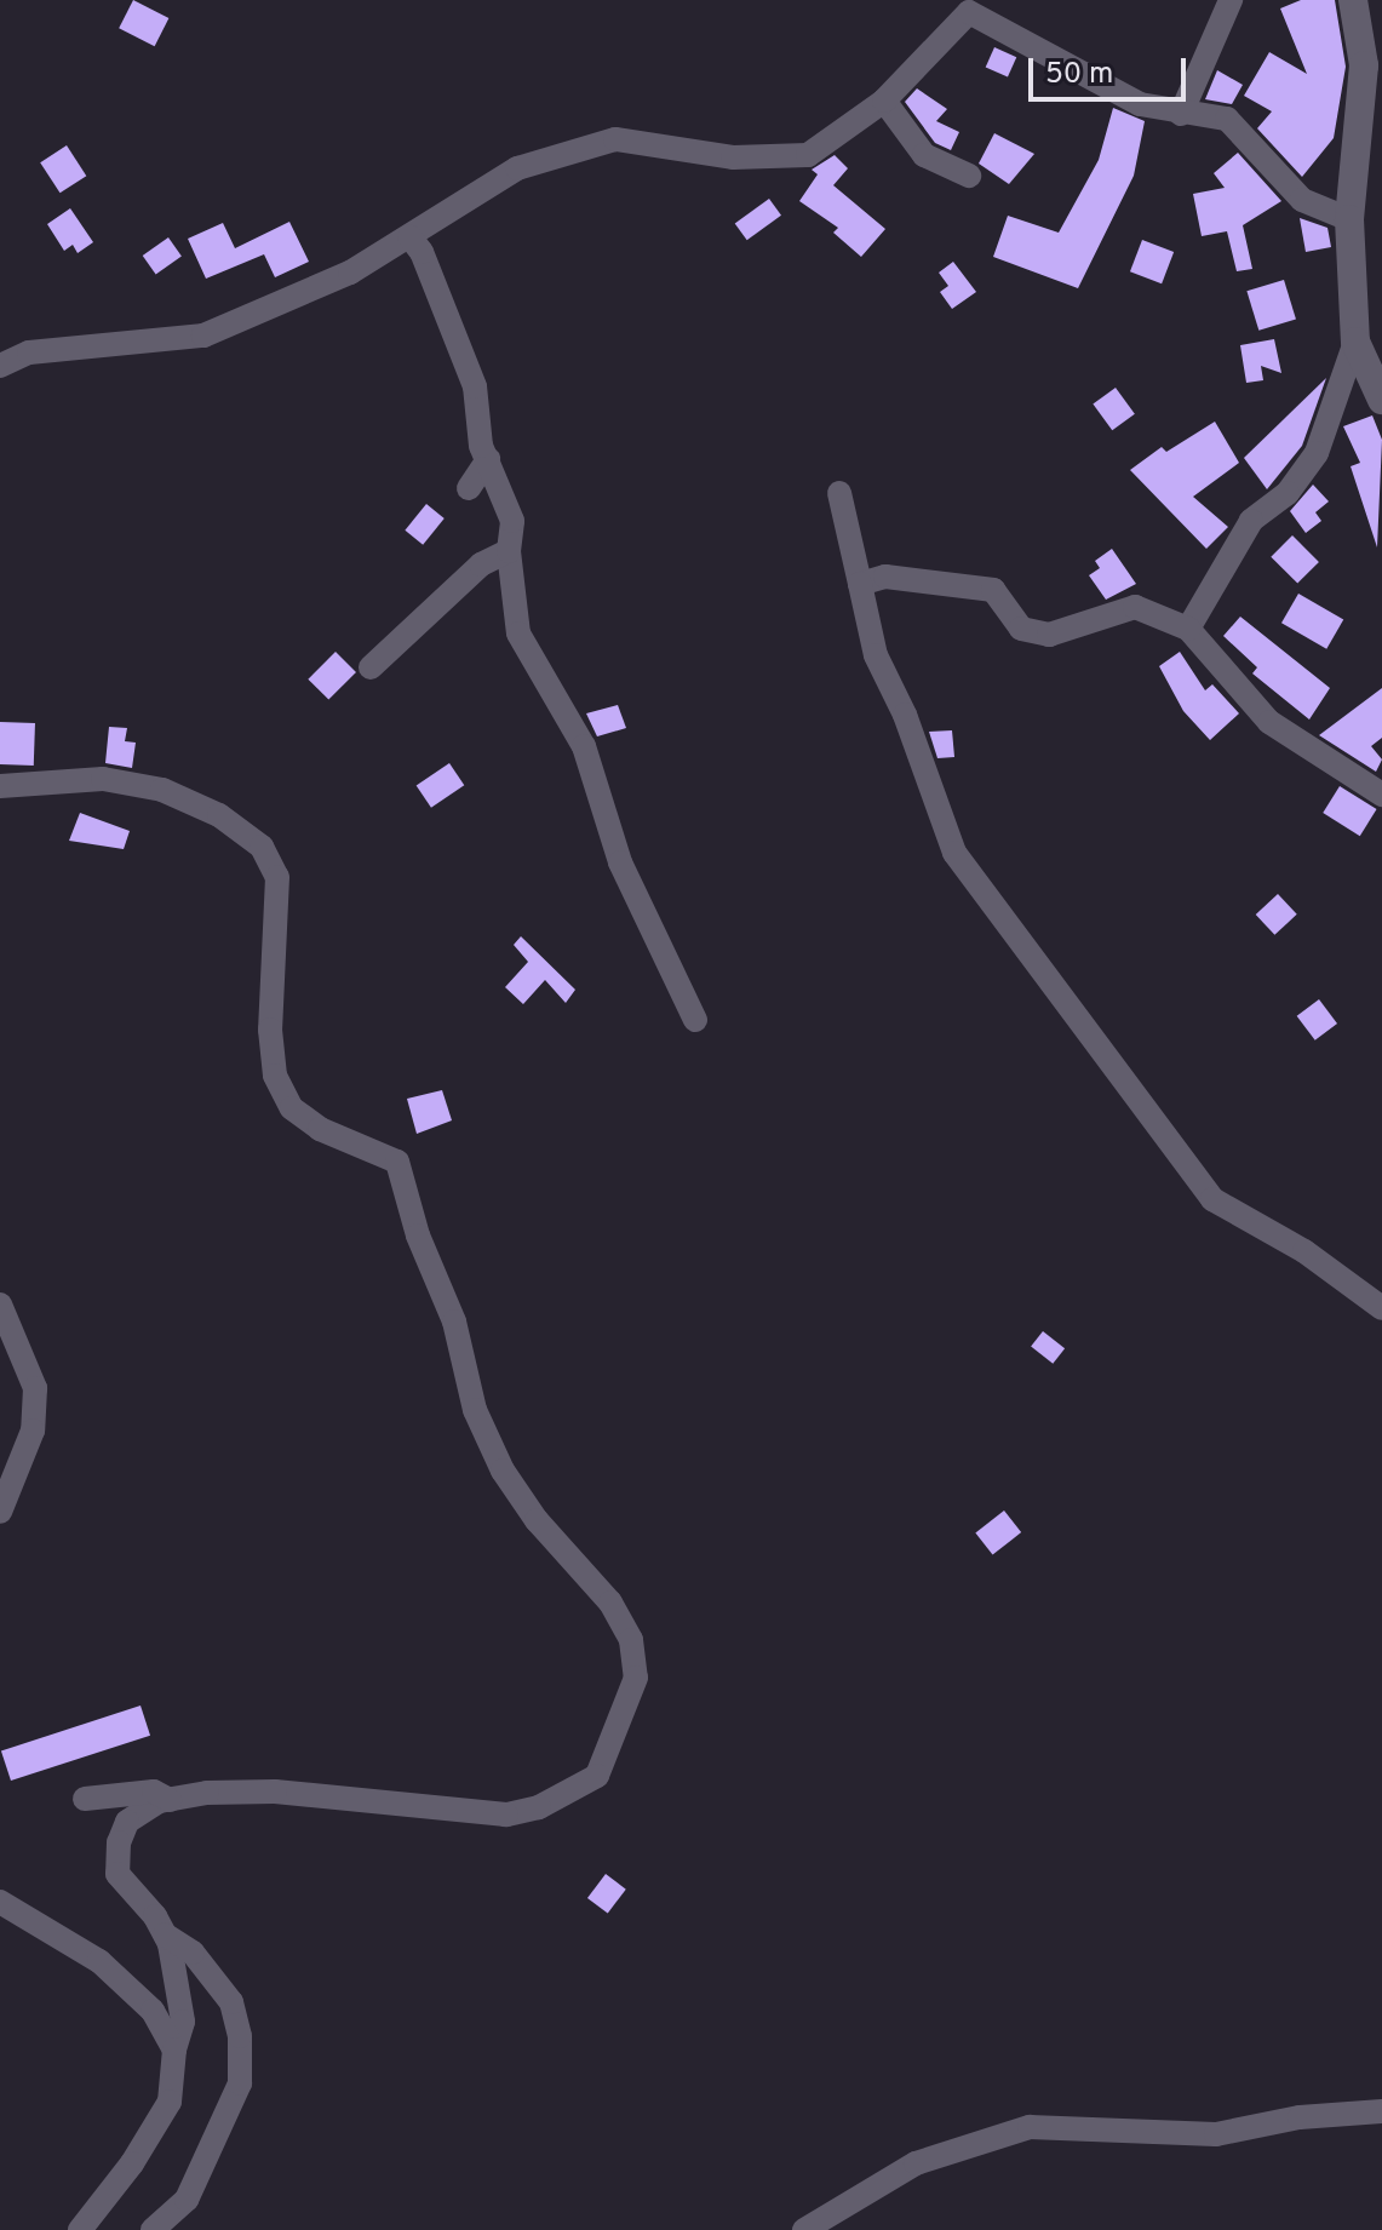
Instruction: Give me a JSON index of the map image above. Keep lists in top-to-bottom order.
{
  "scale_bar": "50 m"
}
